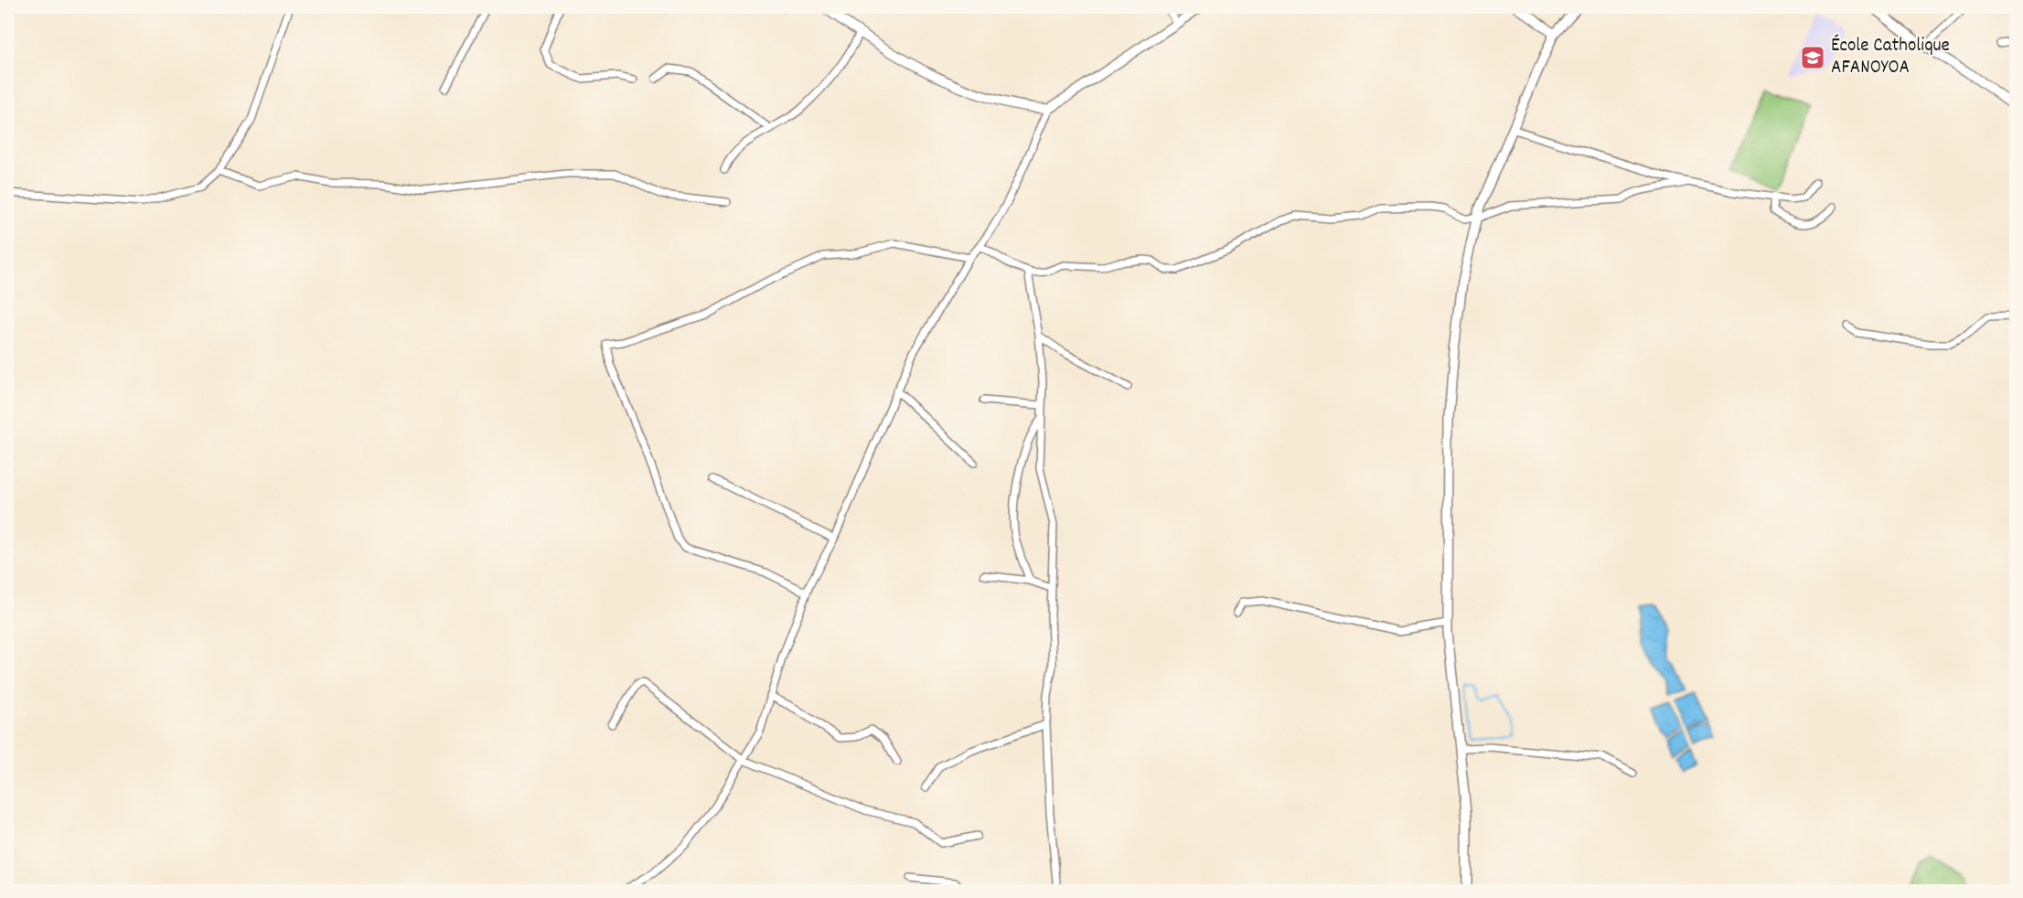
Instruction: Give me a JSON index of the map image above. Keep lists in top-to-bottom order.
{
  "places": {
    "school or university": ["École Catholique AFANOYOA"]
  }
}
